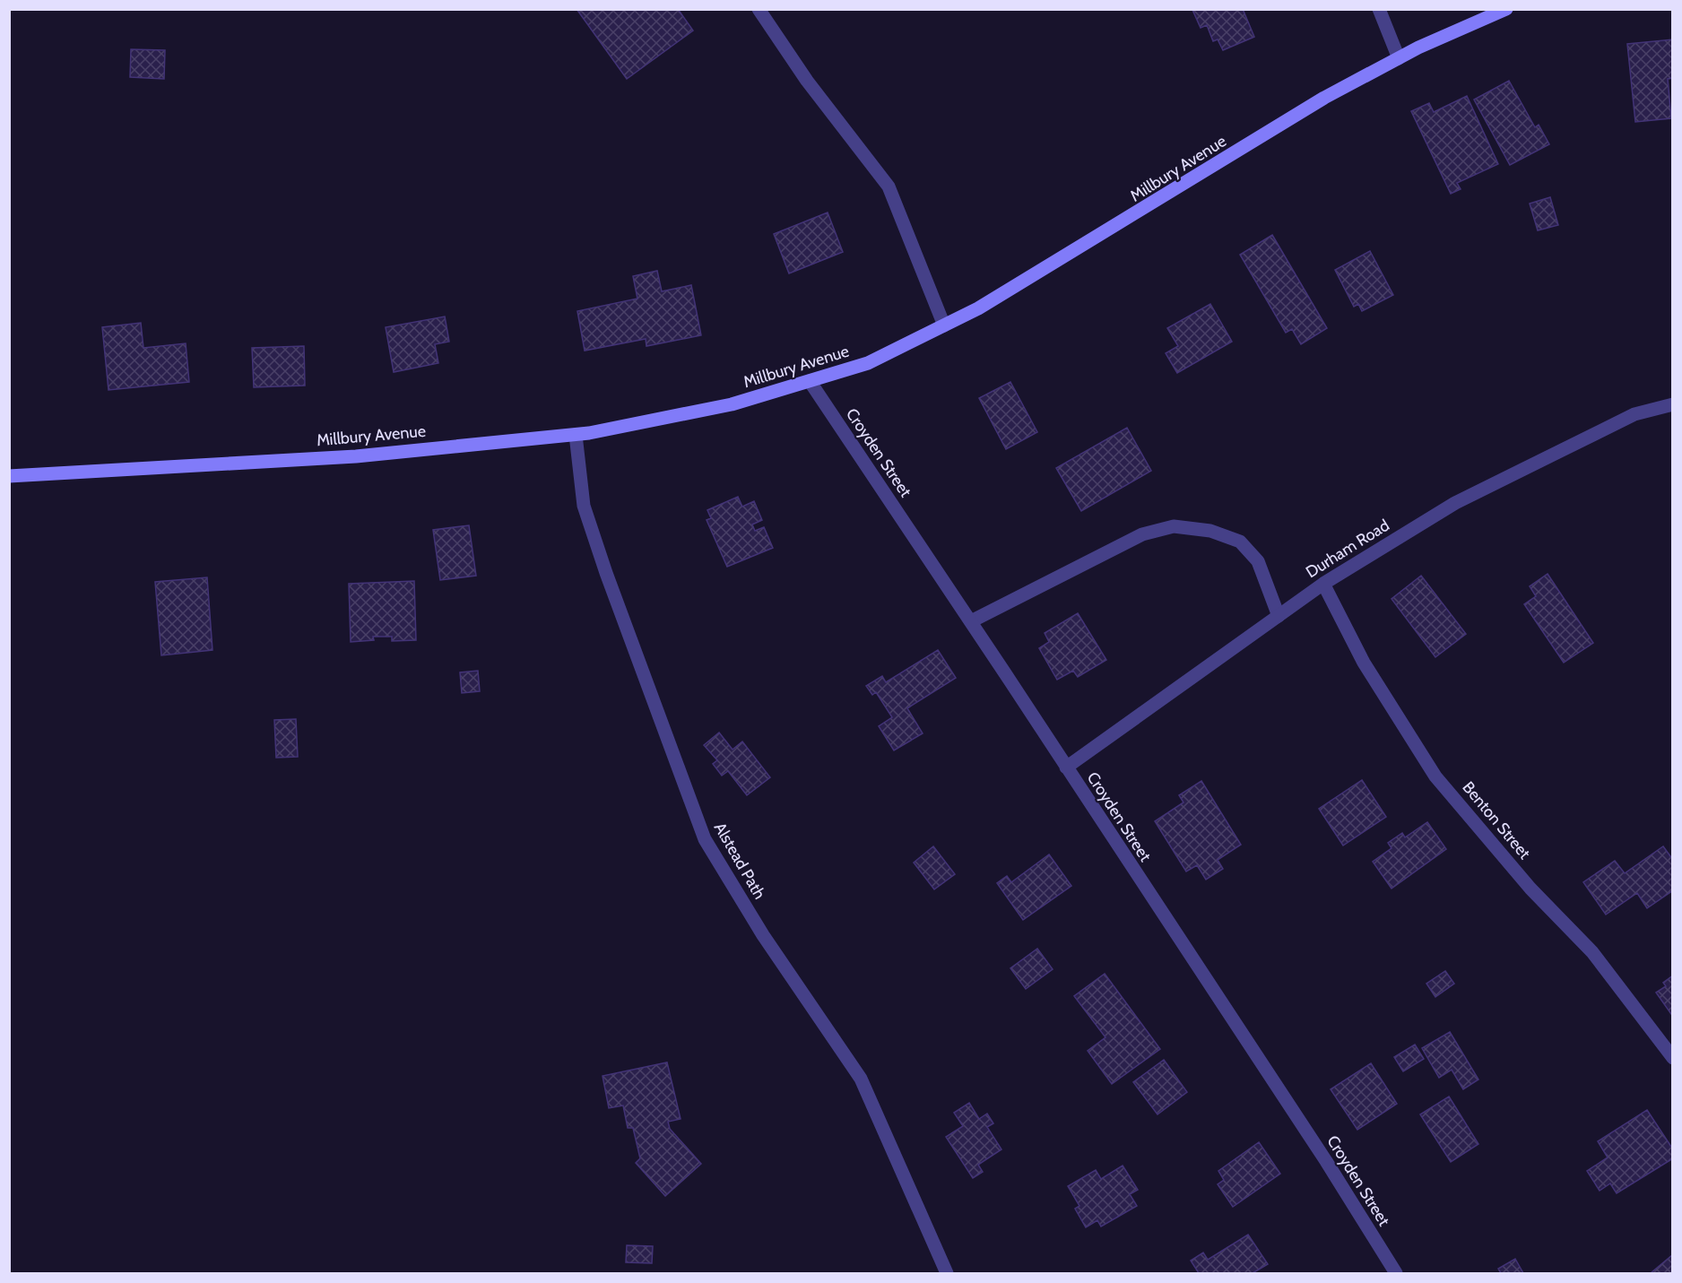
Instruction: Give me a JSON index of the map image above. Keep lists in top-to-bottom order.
{
  "streets": {
    "main road": ["Millbury Avenue"],
    "street": [
      "Croyden Street",
      "Durham Road",
      "Benton Street",
      "Alstead Path"
    ]
  },
  "crossings": [
    ["Millbury Avenue", "Croyden Street"],
    ["Millbury Avenue", "Alstead Path"],
    ["Croyden Street", "Durham Road"],
    ["Durham Road", "Benton Street"]
  ]
}
